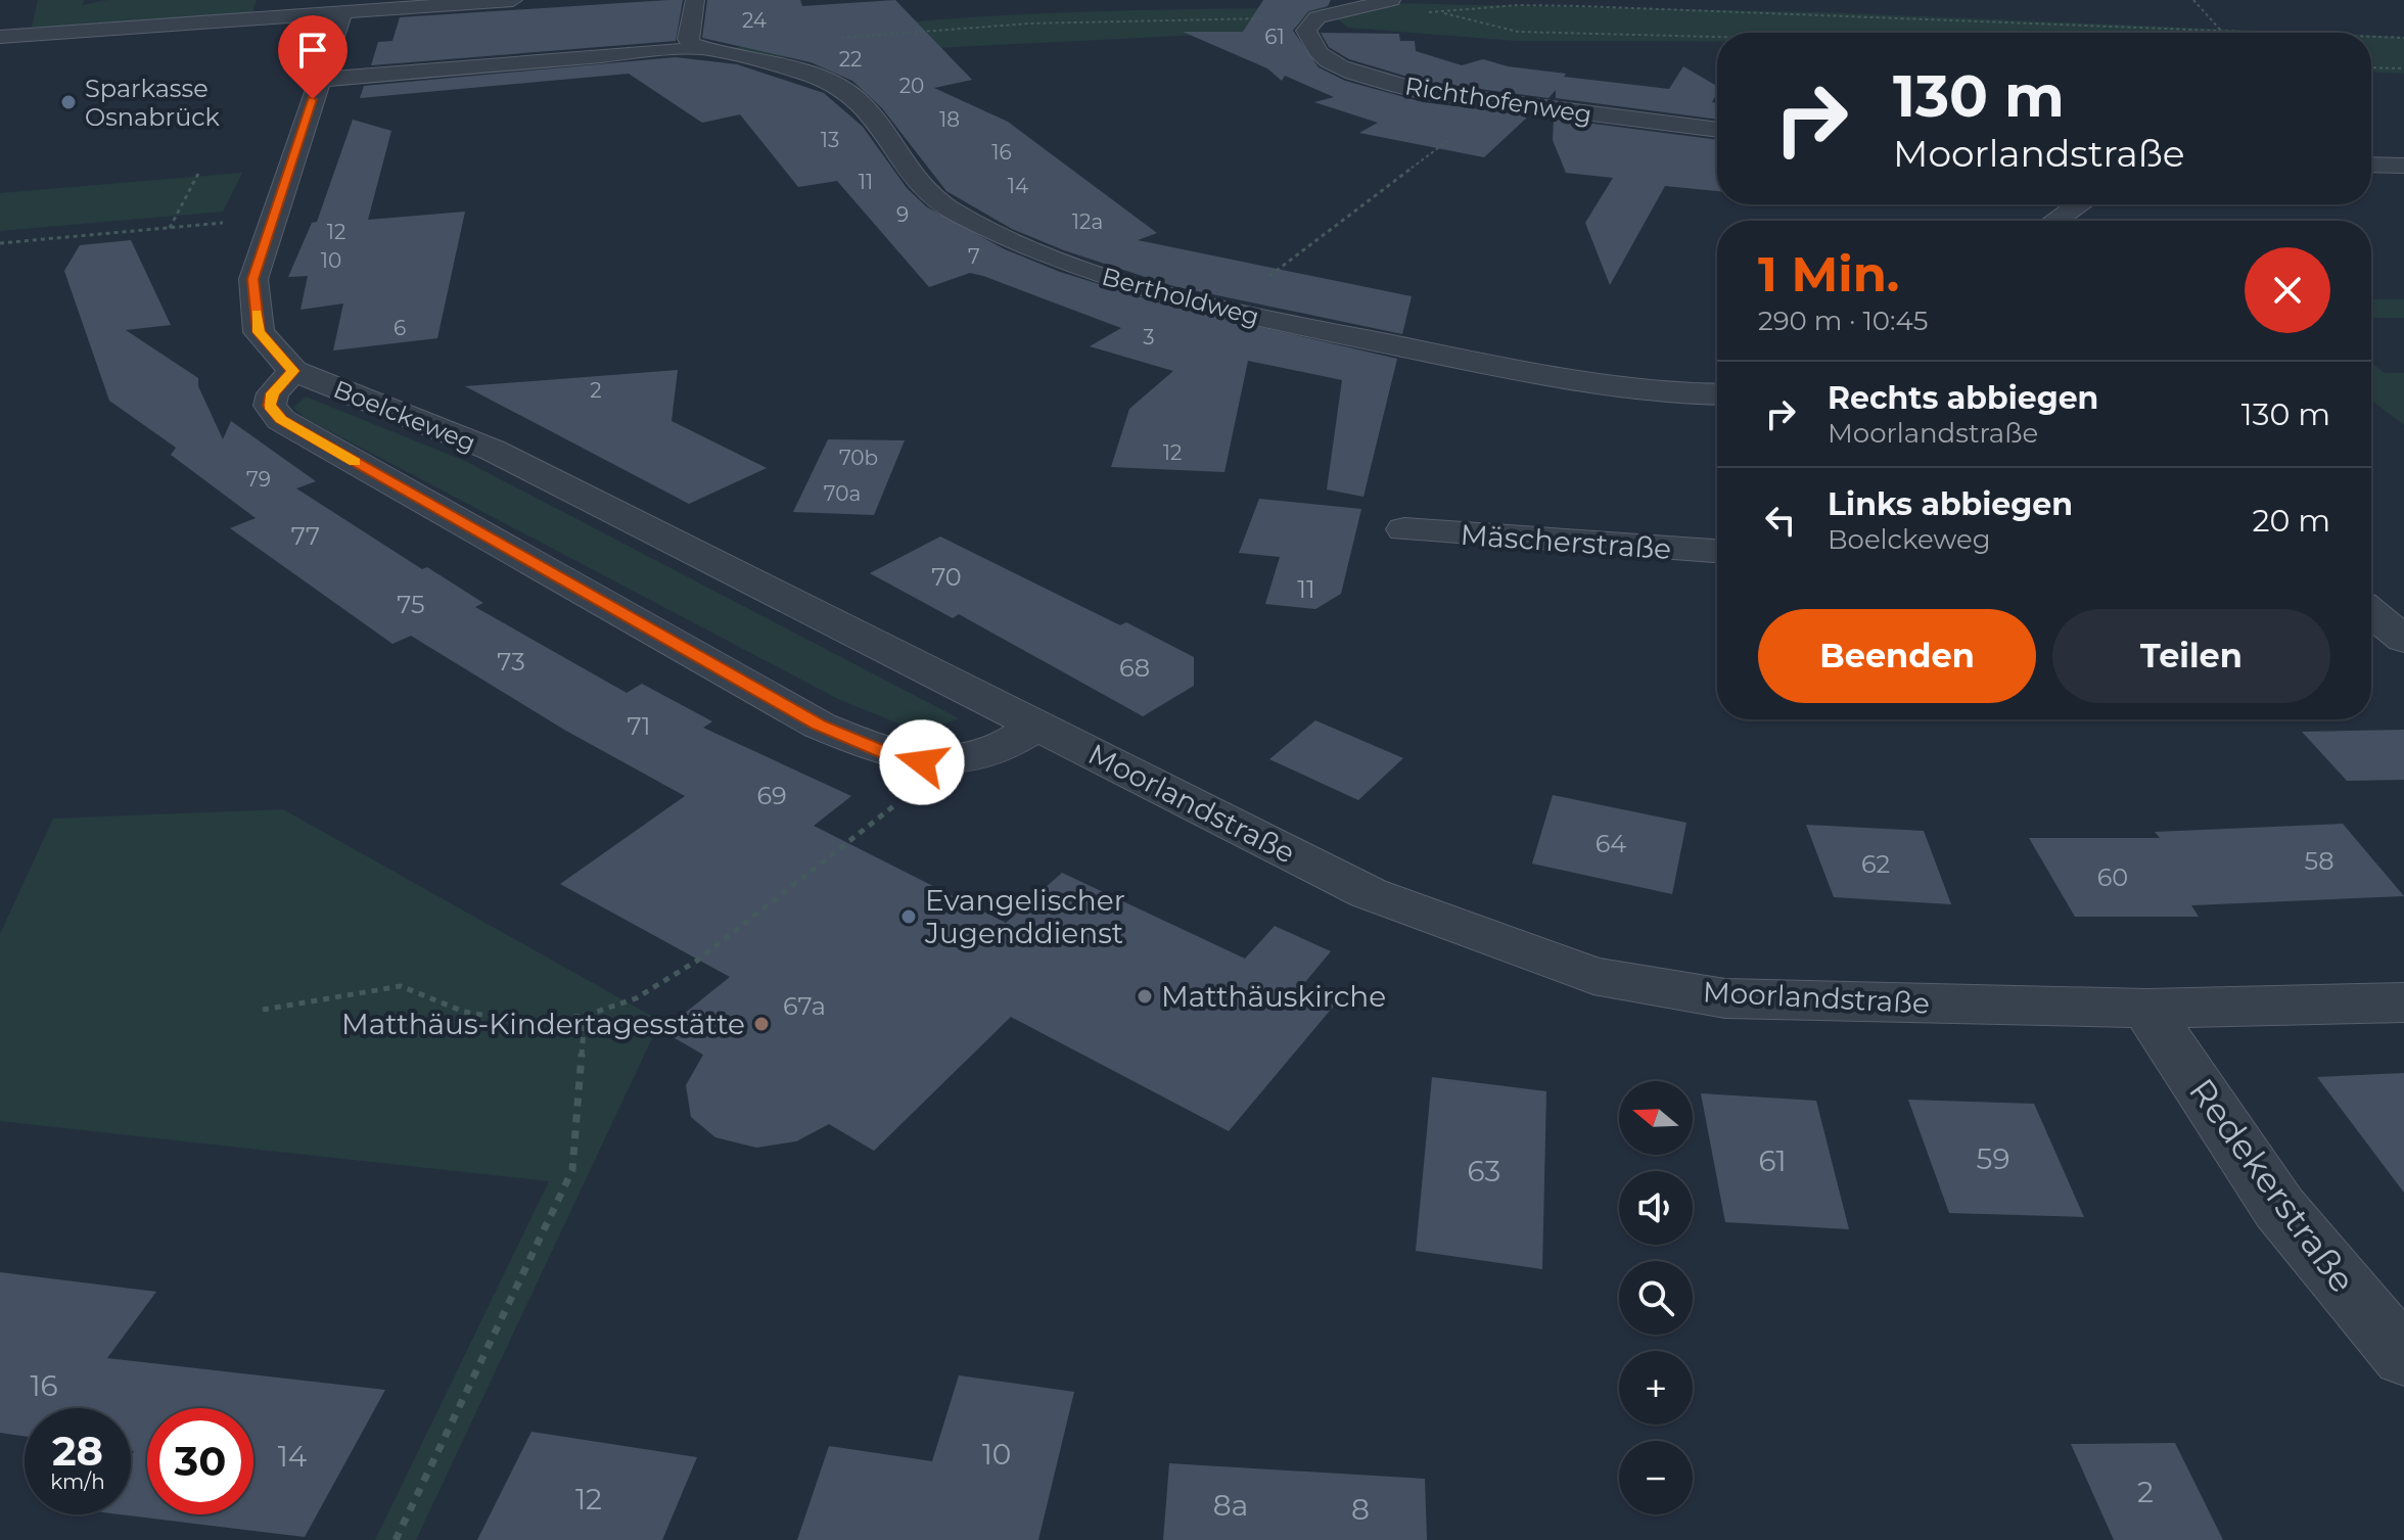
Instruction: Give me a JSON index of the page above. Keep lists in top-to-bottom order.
{
  "streets": {
    "street": [
      "Richthofenweg",
      "Bertholdweg",
      "Boelckeweg",
      "Mäscherstraße",
      "Moorlandstraße",
      "Redekerstraße"
    ]
  },
  "crossings": [
    ["Bertholdweg", "Boelckeweg"],
    ["Boelckeweg", "Moorlandstraße"],
    ["Moorlandstraße", "Redekerstraße"]
  ],
  "places": [
    "Sparkasse Osnabrück",
    "Evangelischer Jugenddienst",
    "Matthäuskirche",
    "Matthäus-Kindertagesstätte"
  ],
  "house_numbers": [
    "24",
    "61",
    "22",
    "20",
    "18",
    "13",
    "16",
    "11",
    "14",
    "9",
    "12a",
    "12",
    "7",
    "10",
    "6",
    "3",
    "2",
    "12",
    "70b",
    "79",
    "70a",
    "77",
    "70",
    "11",
    "75",
    "73",
    "68",
    "71",
    "69",
    "64",
    "58",
    "62",
    "60",
    "67a",
    "59",
    "61",
    "63",
    "16",
    "10",
    "14",
    "2",
    "12",
    "8a",
    "8"
  ],
  "north": "left",
  "page": {
    "turn": ["130 m", "Moorlandstraße"],
    "heading": ["1 Min.", "290 m · 10:45"],
    "list": [
      {
        "name": "Rechts abbiegen",
        "note": "Moorlandstraße",
        "value": "130 m"
      },
      {
        "name": "Links abbiegen",
        "note": "Boelckeweg",
        "value": "20 m"
      }
    ],
    "buttons": ["Beenden", "Teilen"],
    "map_buttons": ["+", "−"],
    "speed": "28 km/h",
    "limit": "30"
  }
}
